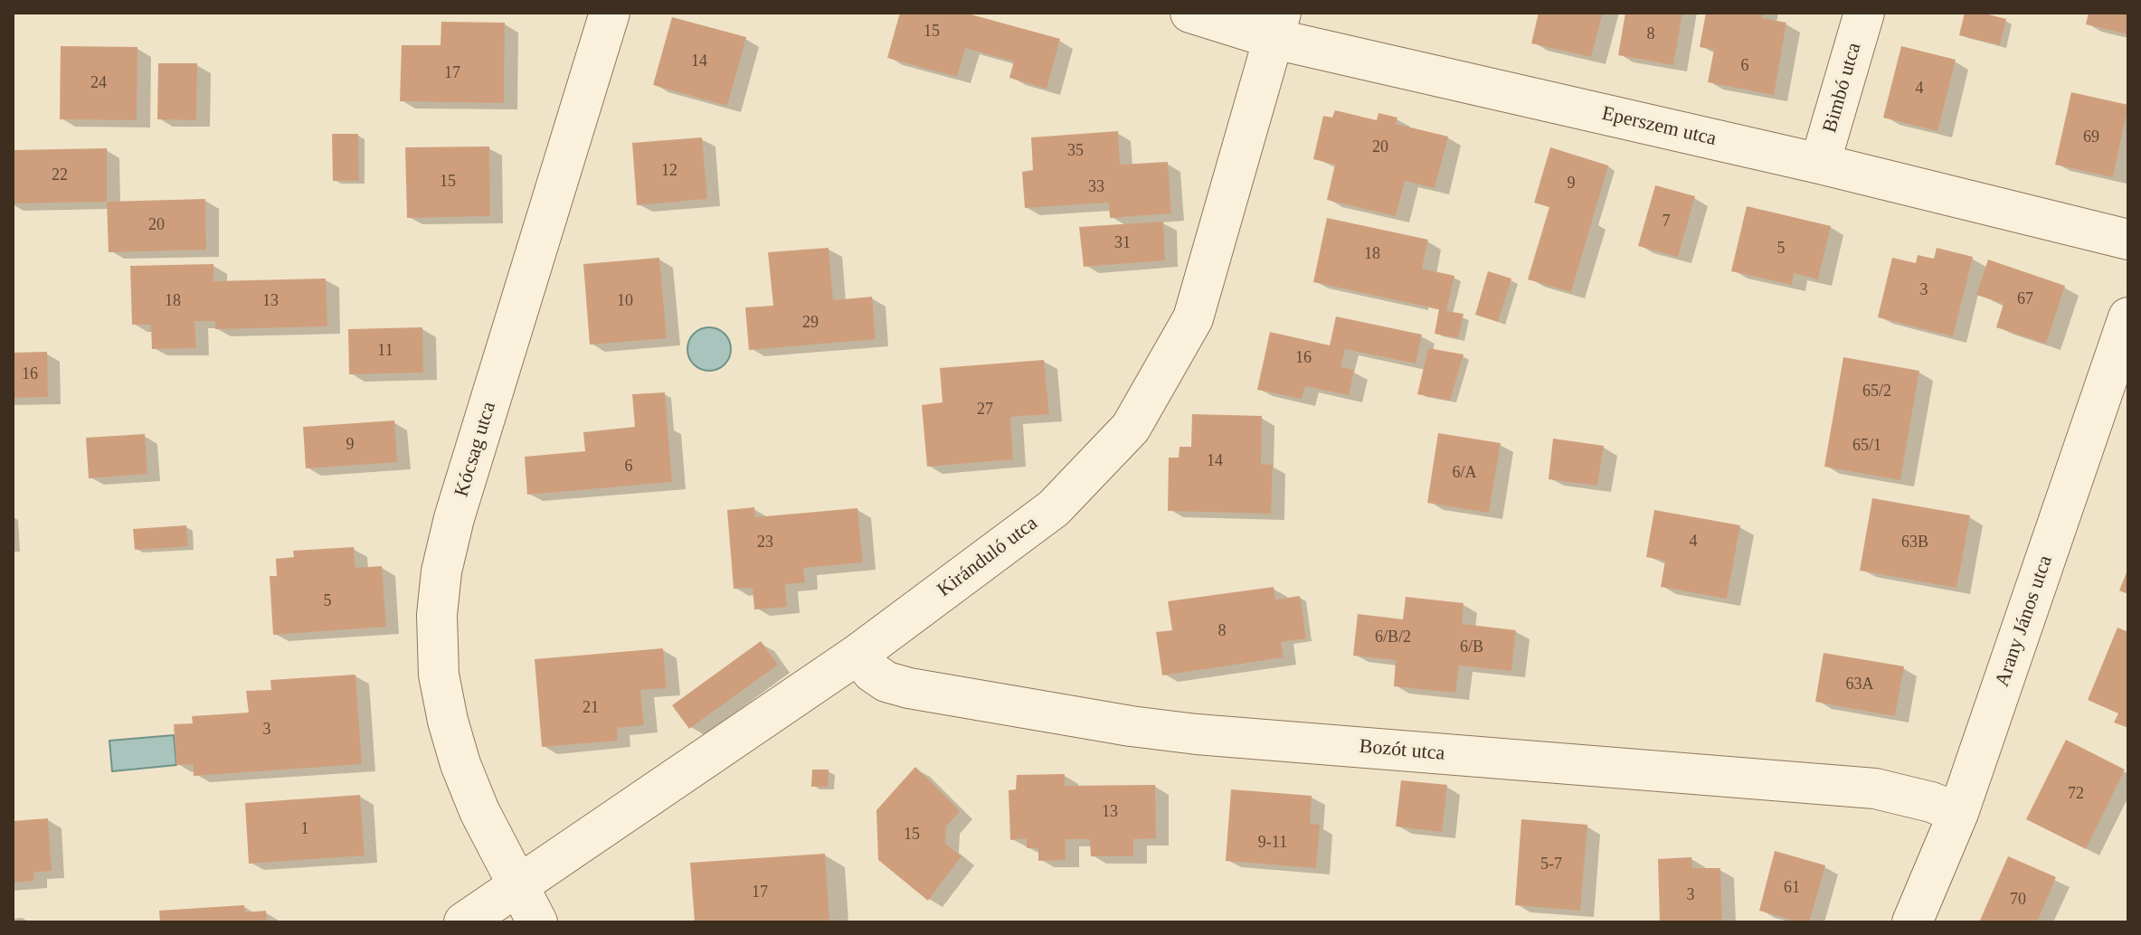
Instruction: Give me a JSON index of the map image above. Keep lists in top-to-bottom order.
{
  "streets": {
    "street": [
      "Bimbó utca",
      "Eperszem utca",
      "Kócsag utca",
      "Kiránduló utca",
      "Arany János utca",
      "Bozót utca"
    ]
  },
  "crossings": [
    ["Bimbó utca", "Eperszem utca"],
    ["Eperszem utca", "Kiránduló utca"],
    ["Kócsag utca", "Kiránduló utca"],
    ["Kiránduló utca", "Bozót utca"],
    ["Arany János utca", "Bozót utca"]
  ],
  "house_numbers": [
    "15",
    "8",
    "14",
    "6",
    "17",
    "24",
    "4",
    "69",
    "20",
    "35",
    "12",
    "22",
    "15",
    "9",
    "33",
    "7",
    "20",
    "31",
    "5",
    "18",
    "3",
    "67",
    "18",
    "13",
    "10",
    "29",
    "11",
    "16",
    "16",
    "65/2",
    "27",
    "9",
    "65/1",
    "14",
    "6",
    "6/A",
    "4",
    "23",
    "63B",
    "5",
    "8",
    "6/B/2",
    "6/B",
    "63A",
    "21",
    "3",
    "72",
    "13",
    "1",
    "15",
    "9-11",
    "5-7",
    "61",
    "17",
    "3",
    "70"
  ]
}
